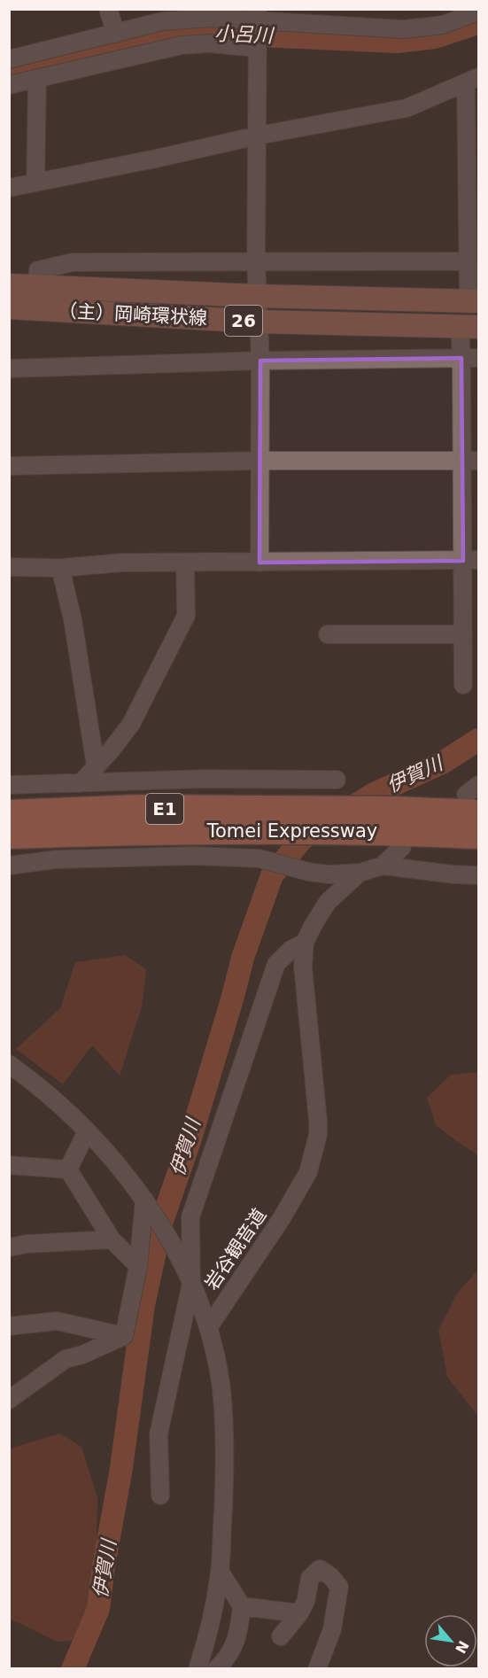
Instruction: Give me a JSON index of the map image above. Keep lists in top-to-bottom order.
{
  "streets": {
    "highway": ["E1", "Tomei Expressway"],
    "main road": ["（主）岡崎環状線", "26"],
    "street": ["岩谷観音道"]
  },
  "water": ["小呂川", "伊賀川"],
  "north": "bottom right"
}
